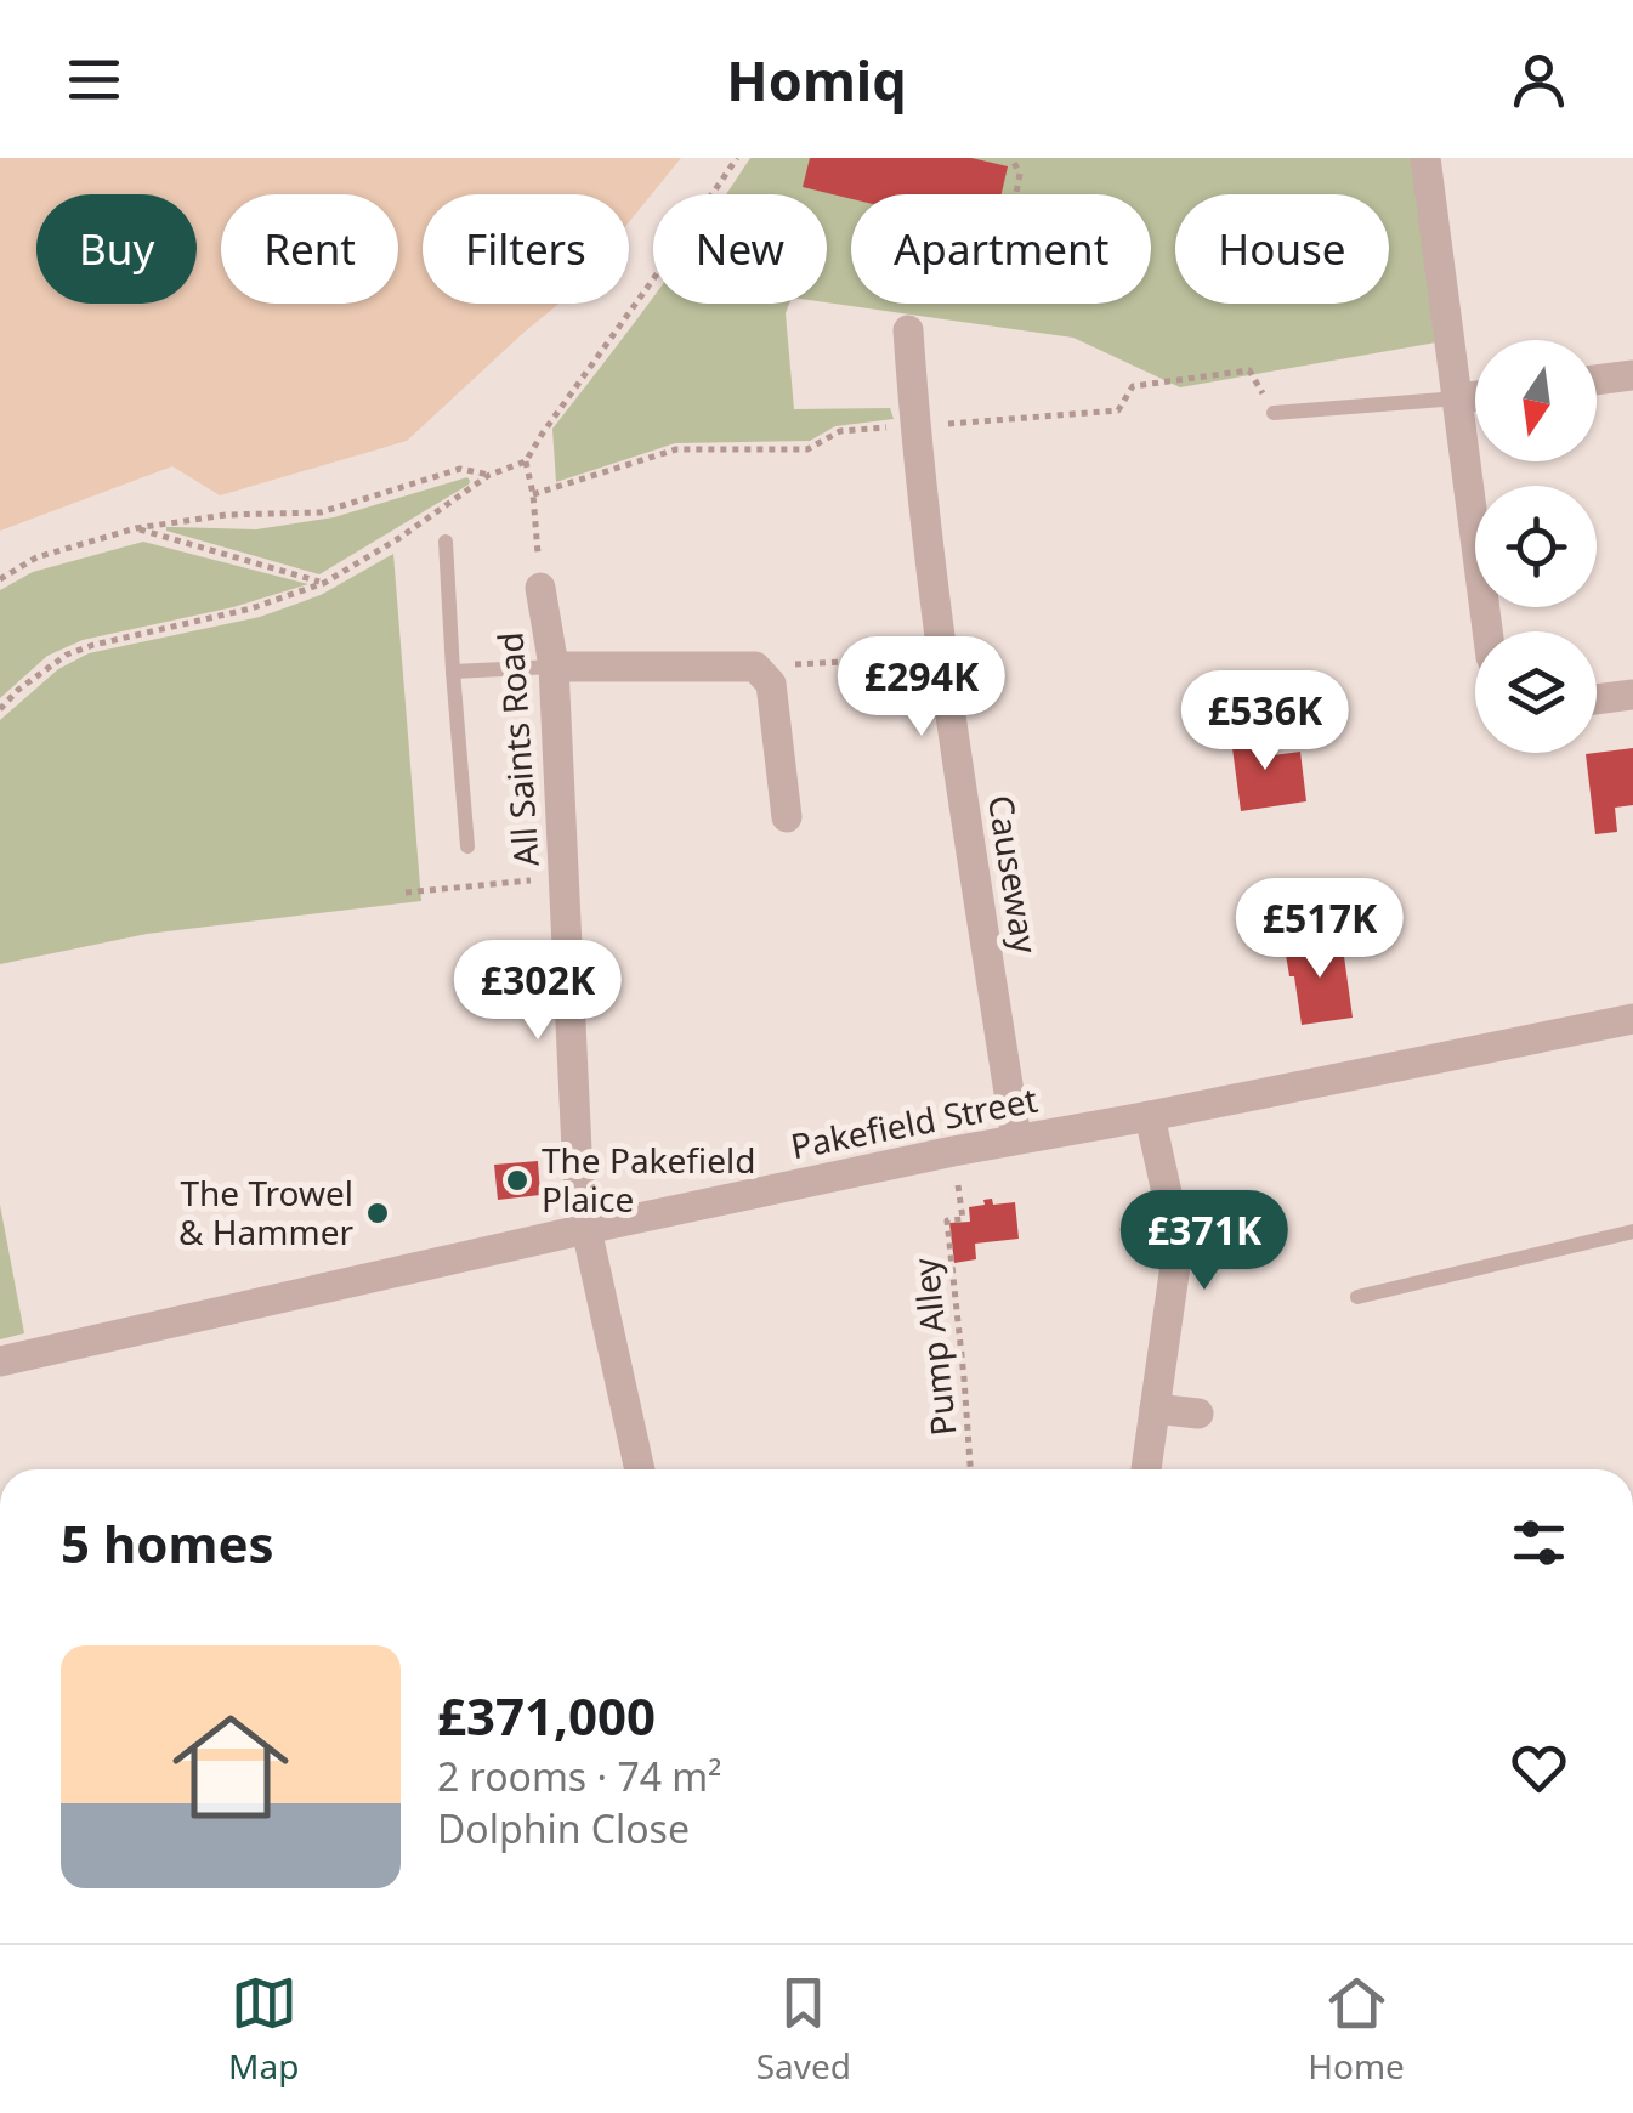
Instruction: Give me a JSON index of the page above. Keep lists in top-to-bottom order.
{
  "streets": {
    "street": ["All Saints Road", "Causeway", "Pakefield Street"],
    "path": ["Pump Alley"]
  },
  "crossings": [
    ["All Saints Road", "Pakefield Street"],
    ["Causeway", "Pakefield Street"],
    ["Pakefield Street", "Pump Alley"]
  ],
  "places": ["The Pakefield Plaice", "The Trowel & Hammer"],
  "north": "bottom",
  "page": {
    "header": "Homiq",
    "chip": [
      "Buy",
      "Rent",
      "Filters",
      "New",
      "Apartment",
      "House"
    ],
    "price": [
      "£294K",
      "£536K",
      "£517K",
      "£302K",
      "£371K"
    ],
    "heading": "5 homes",
    "list": [
      {
        "name": "£371,000",
        "note": "2 rooms · 74 m² · Dolphin Close"
      }
    ],
    "tabs": ["Map", "Saved", "Home"]
  }
}
